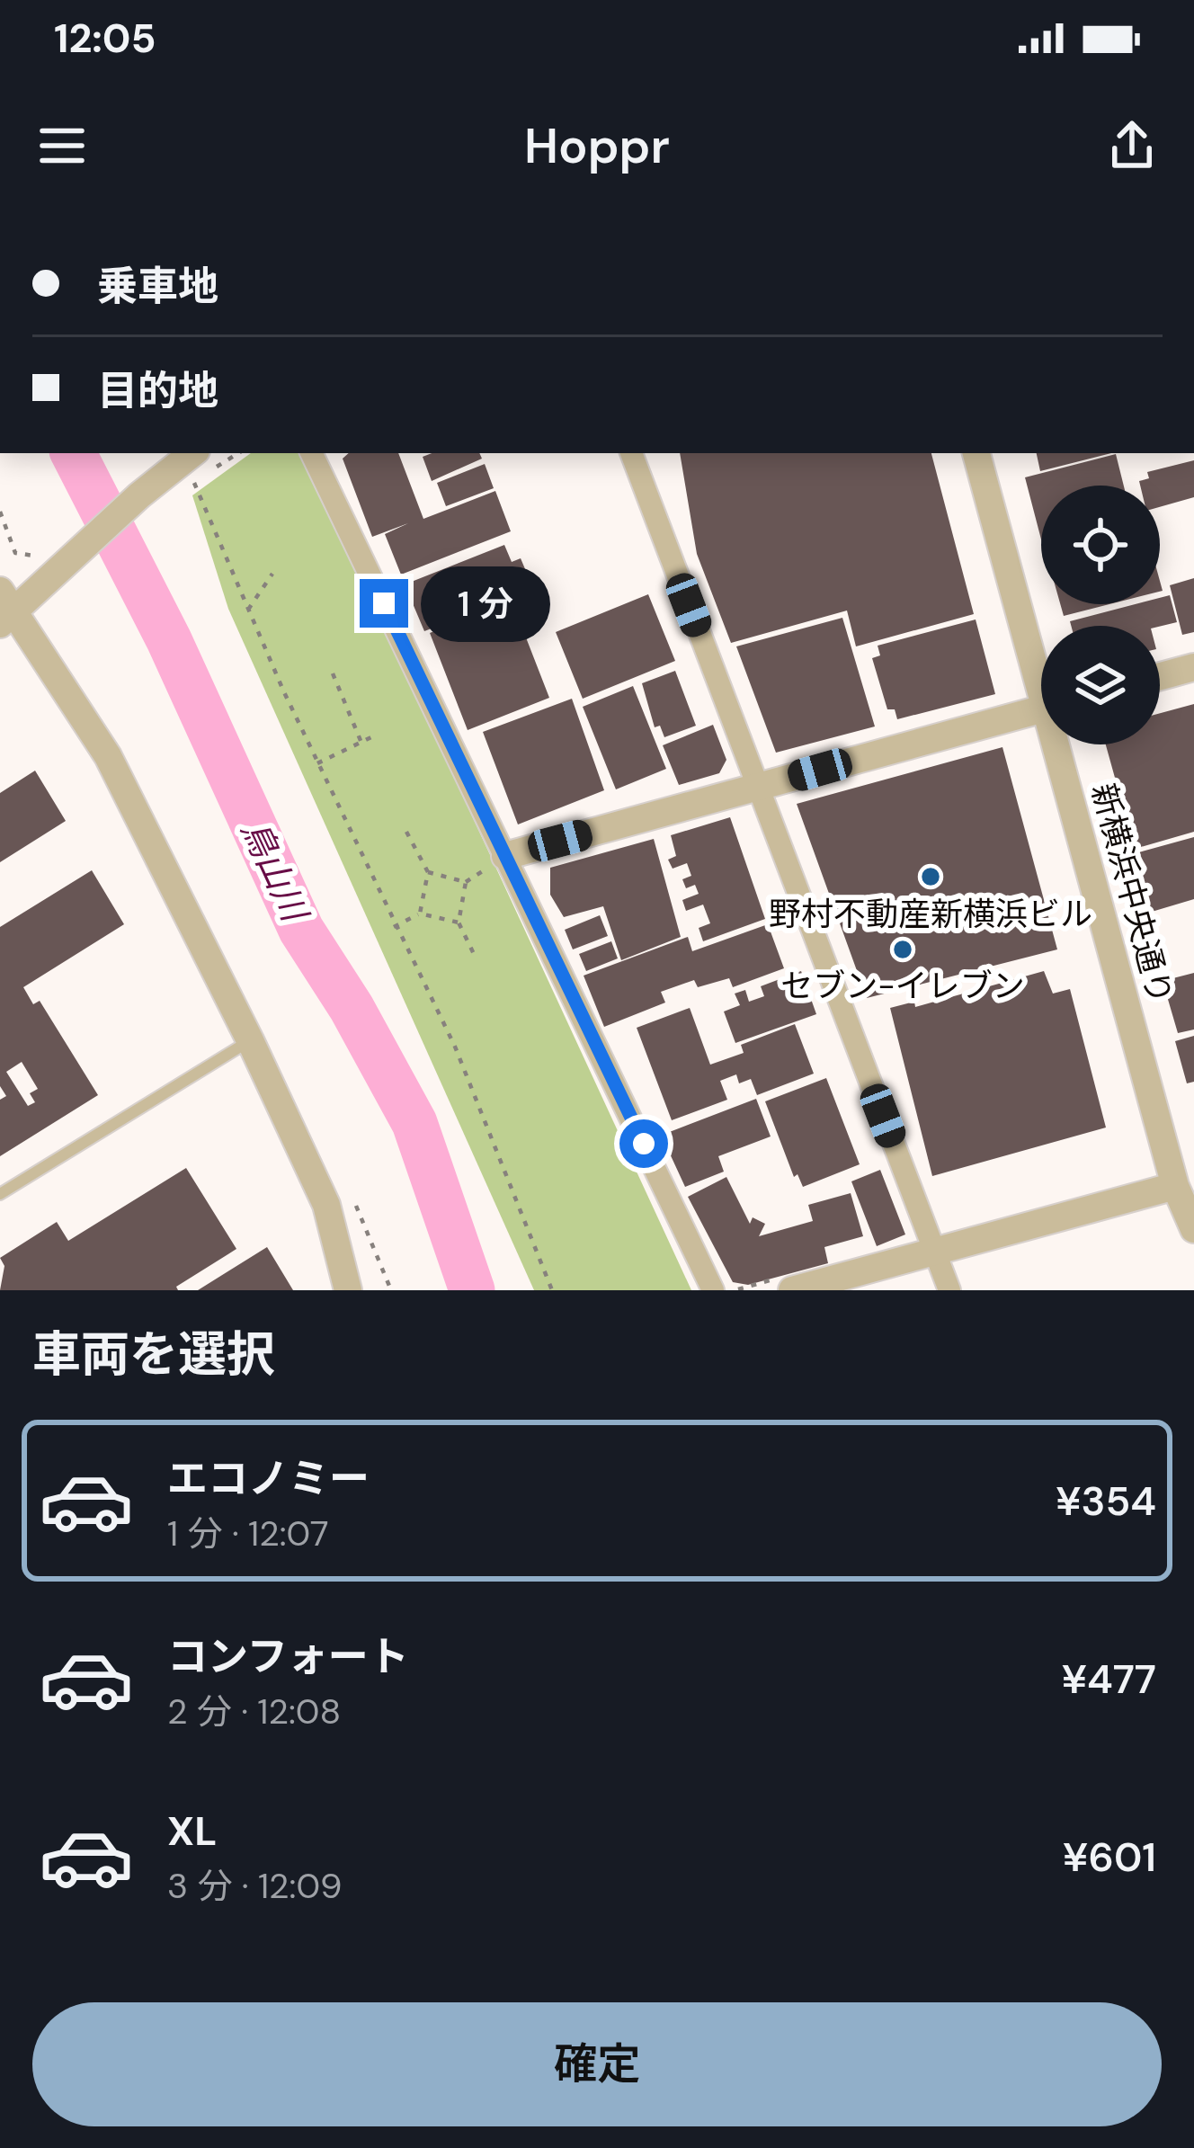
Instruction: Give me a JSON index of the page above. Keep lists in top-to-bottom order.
{
  "streets": {
    "street": ["新横浜中央通り"]
  },
  "water": ["鳥山川"],
  "places": ["野村不動産新横浜ビル", "セブン-イレブン"],
  "page": {
    "status": "12:05",
    "header": "Hoppr",
    "banner": ["乗車地", "目的地"],
    "bubble": "1 分",
    "heading": "車両を選択",
    "list": [
      {
        "name": "エコノミー",
        "note": "1 分 · 12:07",
        "value": "¥354"
      },
      {
        "name": "コンフォート",
        "note": "2 分 · 12:08",
        "value": "¥477"
      },
      {
        "name": "XL",
        "note": "3 分 · 12:09",
        "value": "¥601"
      }
    ],
    "buttons": "確定"
  }
}
